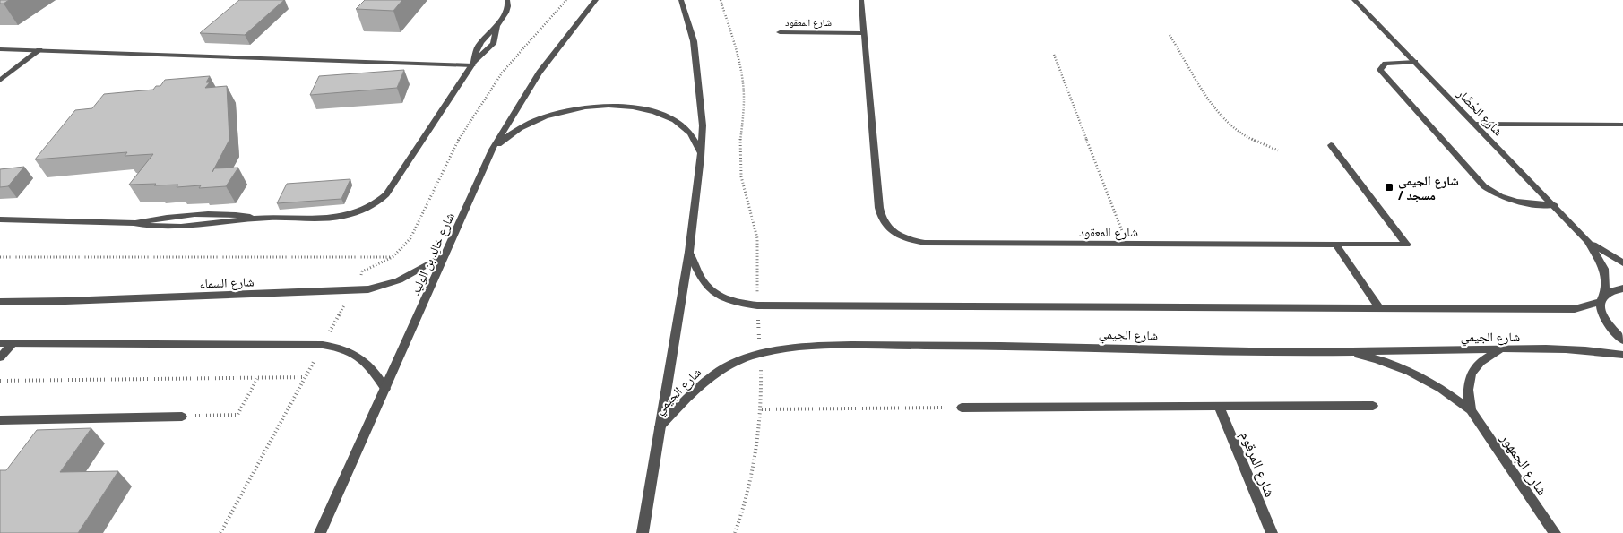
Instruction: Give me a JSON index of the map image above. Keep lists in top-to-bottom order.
{
  "streets": {
    "street": [
      "شارع المعقود",
      "شارع الحْضَار",
      "شارع خالِد بن الوليد",
      "شارع السماء",
      "شارع الجيمي",
      "شارع المرقوم",
      "شارع الجمهور"
    ]
  },
  "crossings": [
    ["شارع الحْضَار", "شارع الجيمي"],
    ["شارع خالِد بن الوليد", "شارع السماء"],
    ["شارع الجيمي", "شارع الجمهور"]
  ],
  "places": {
    "transit": ["شارع الجيمي / مسجد"]
  }
}
